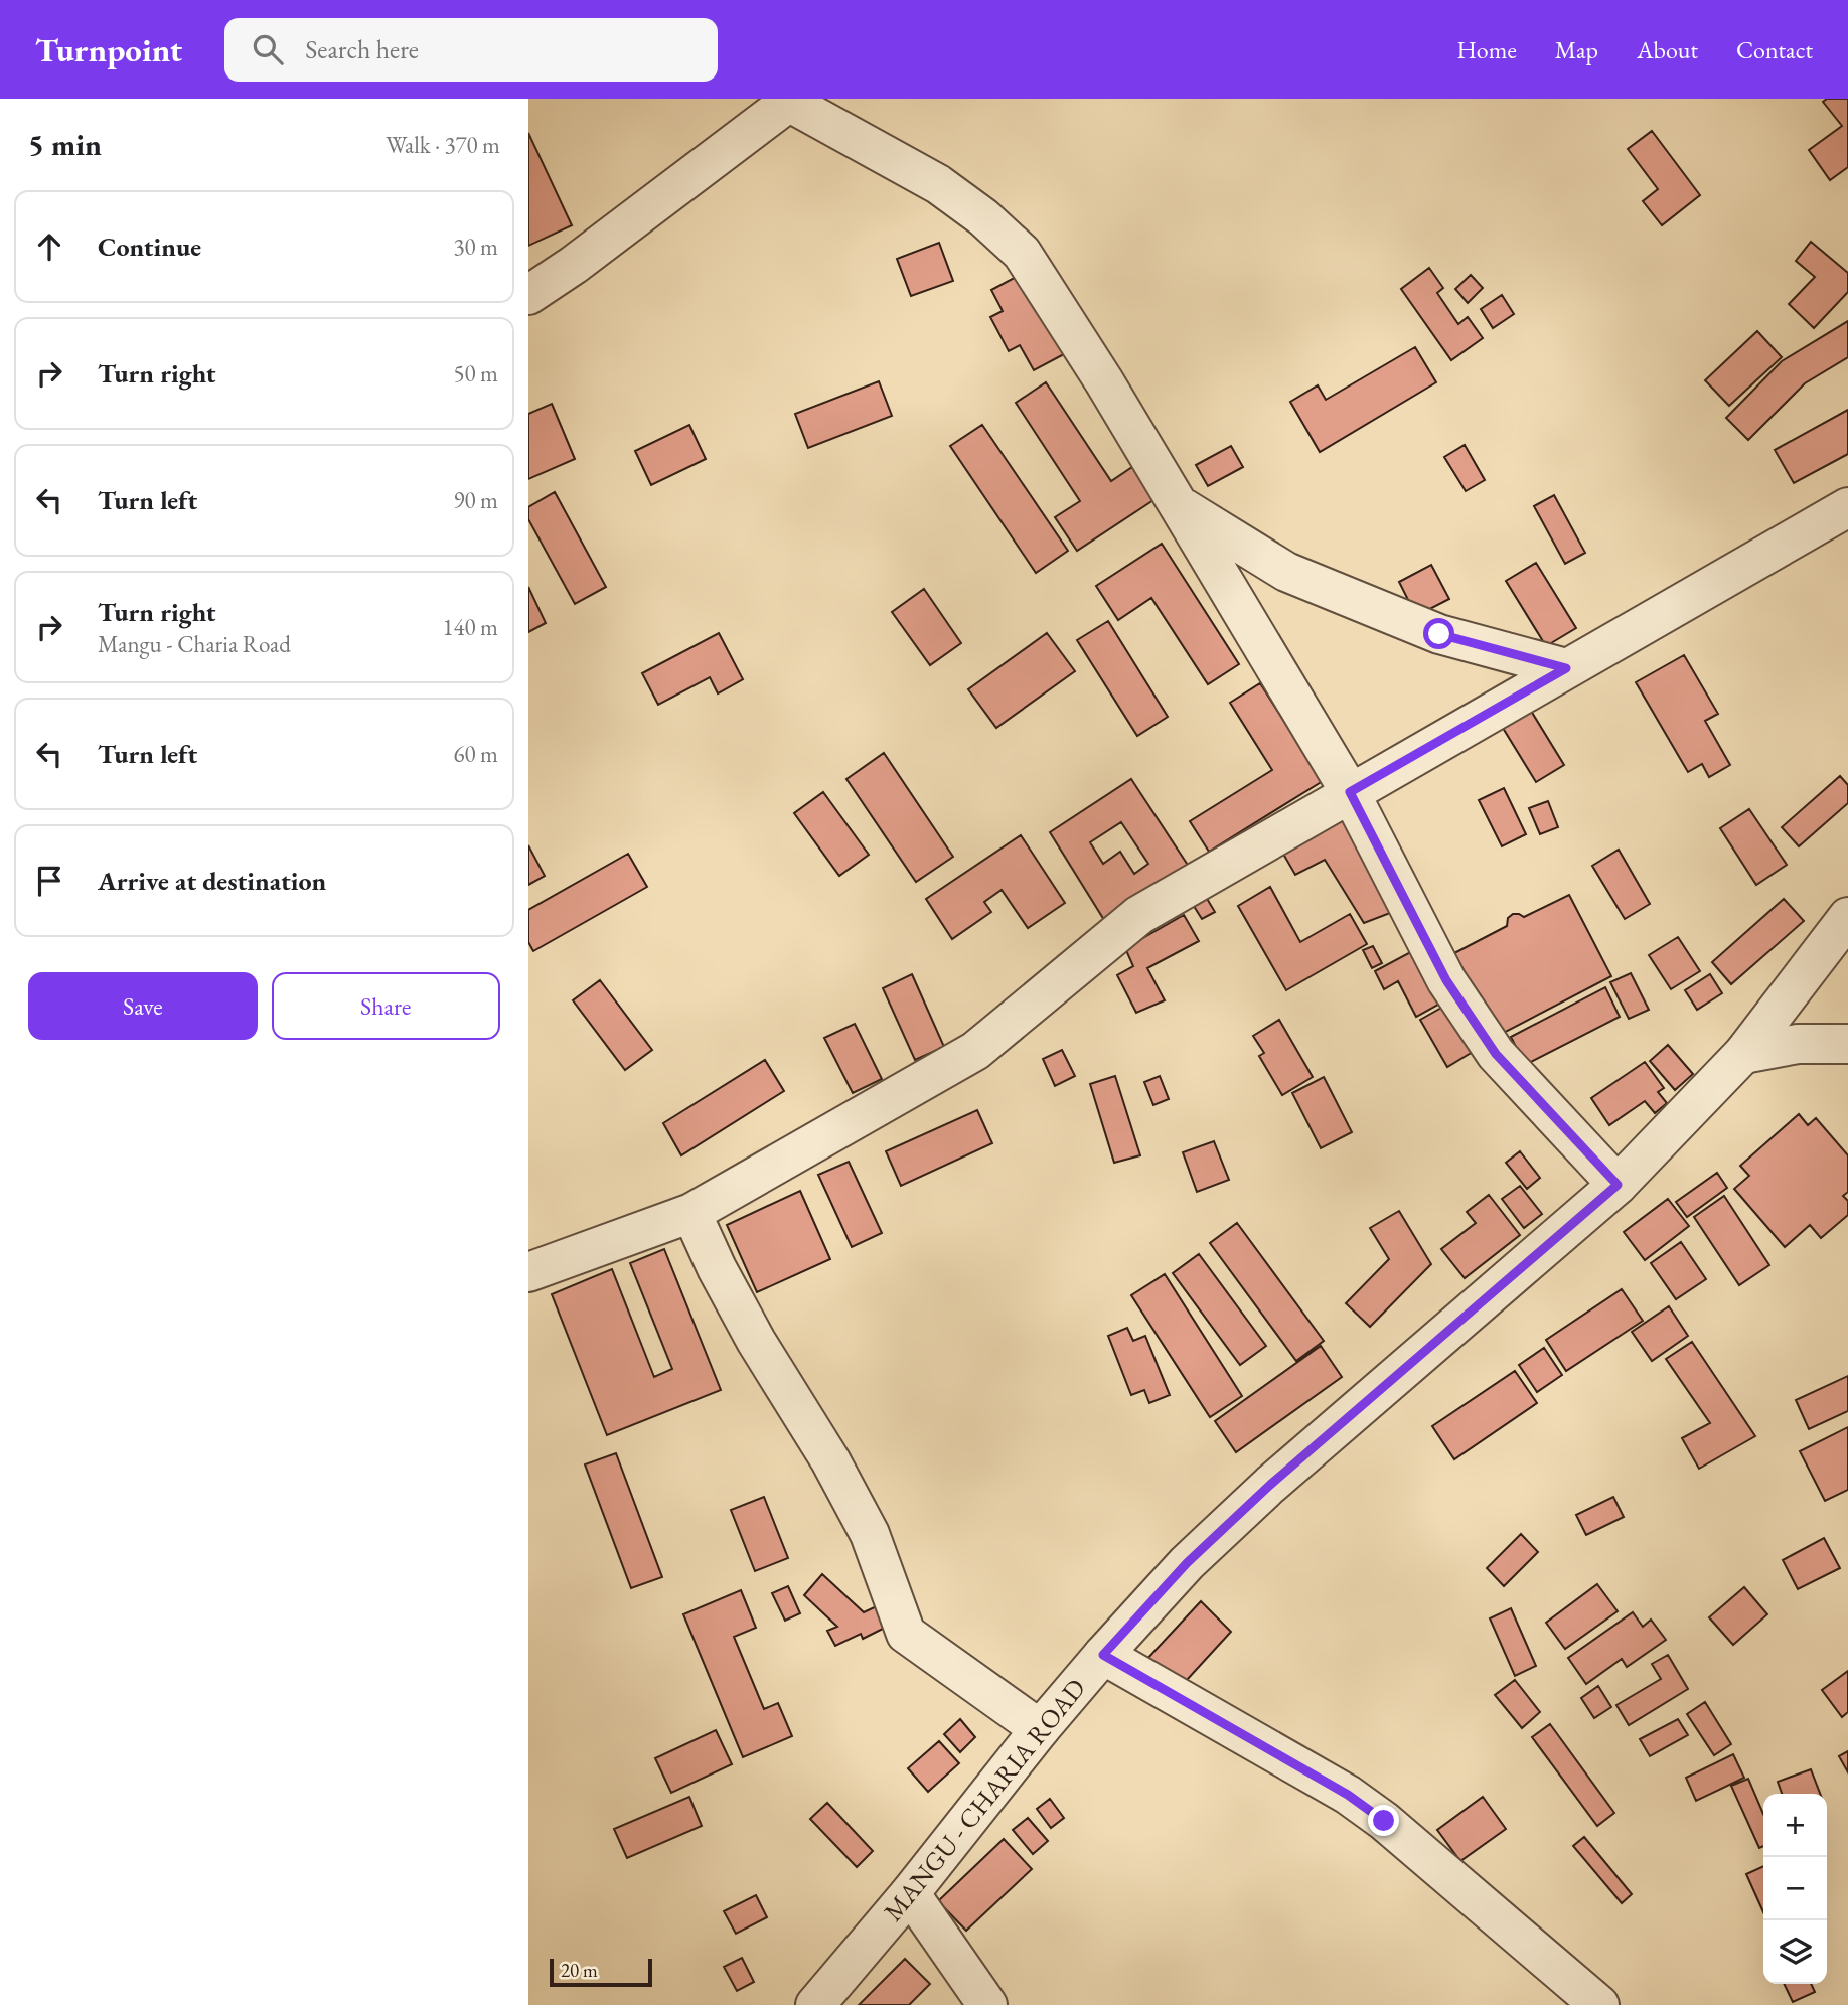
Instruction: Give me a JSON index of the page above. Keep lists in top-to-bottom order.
{
  "streets": {
    "street": ["MANGU - CHARIA ROAD"]
  },
  "scale_bar": "20 m",
  "page": {
    "header": "Turnpoint",
    "search": "Search here",
    "nav": [
      "Home",
      "Map",
      "About",
      "Contact"
    ],
    "heading": ["5 min", "Walk · 370 m"],
    "list": [
      ["Continue", "30 m"],
      ["Turn right", "50 m"],
      ["Turn left", "90 m"],
      ["Turn right", "Mangu - Charia Road", "140 m"],
      ["Turn left", "60 m"],
      "Arrive at destination"
    ],
    "buttons": ["Save", "Share"],
    "map_buttons": ["+", "−"],
    "scale": "20 m"
  }
}
